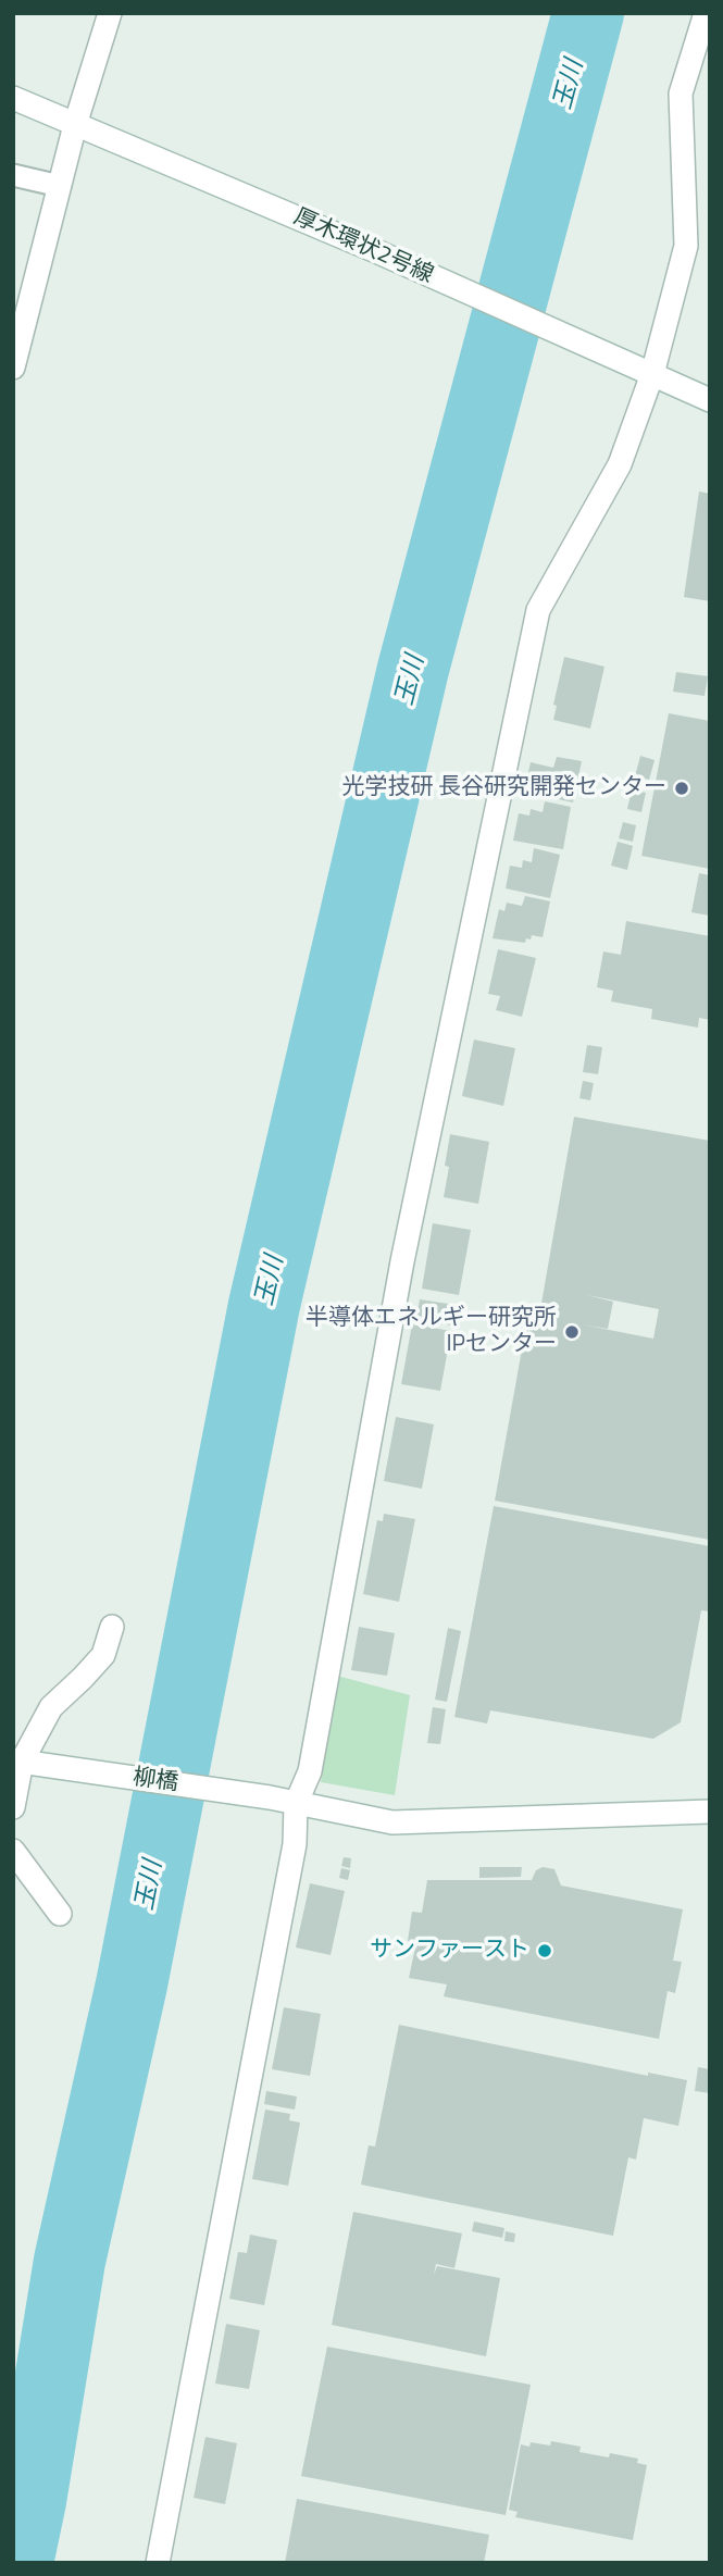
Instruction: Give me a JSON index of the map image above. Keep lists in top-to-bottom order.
{
  "streets": {
    "street": ["厚木環状2号線", "柳橋"]
  },
  "water": ["玉川"],
  "places": ["光学技研 長谷研究開発センター", "半導体エネルギー研究所 IPセンター", "サンファースト"]
}
